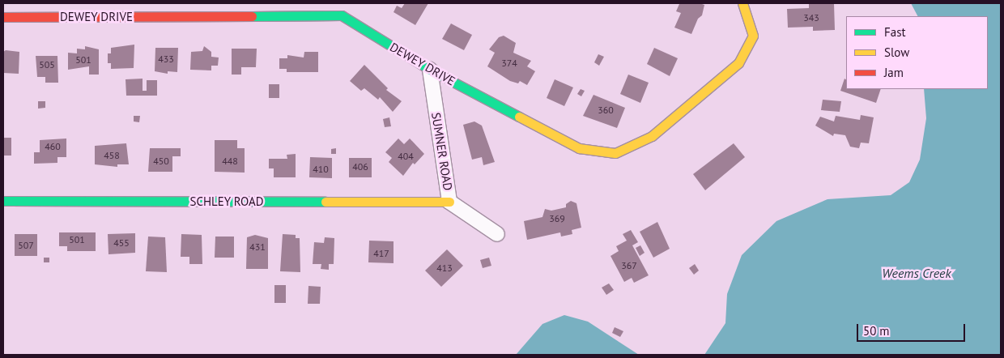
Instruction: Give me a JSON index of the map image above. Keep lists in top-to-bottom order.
{
  "streets": {
    "street": ["DEWEY DRIVE", "SUMNER ROAD", "SCHLEY ROAD"]
  },
  "crossings": [
    ["DEWEY DRIVE", "SUMNER ROAD"],
    ["SUMNER ROAD", "SCHLEY ROAD"]
  ],
  "water": ["Weems Creek"],
  "house_numbers": [
    "343",
    "433",
    "501",
    "374",
    "505",
    "360",
    "460",
    "458",
    "404",
    "450",
    "448",
    "406",
    "410",
    "369",
    "501",
    "455",
    "507",
    "431",
    "417",
    "367",
    "413"
  ],
  "legend": ["Fast", "Slow", "Jam"],
  "scale_bar": "50 m"
}
